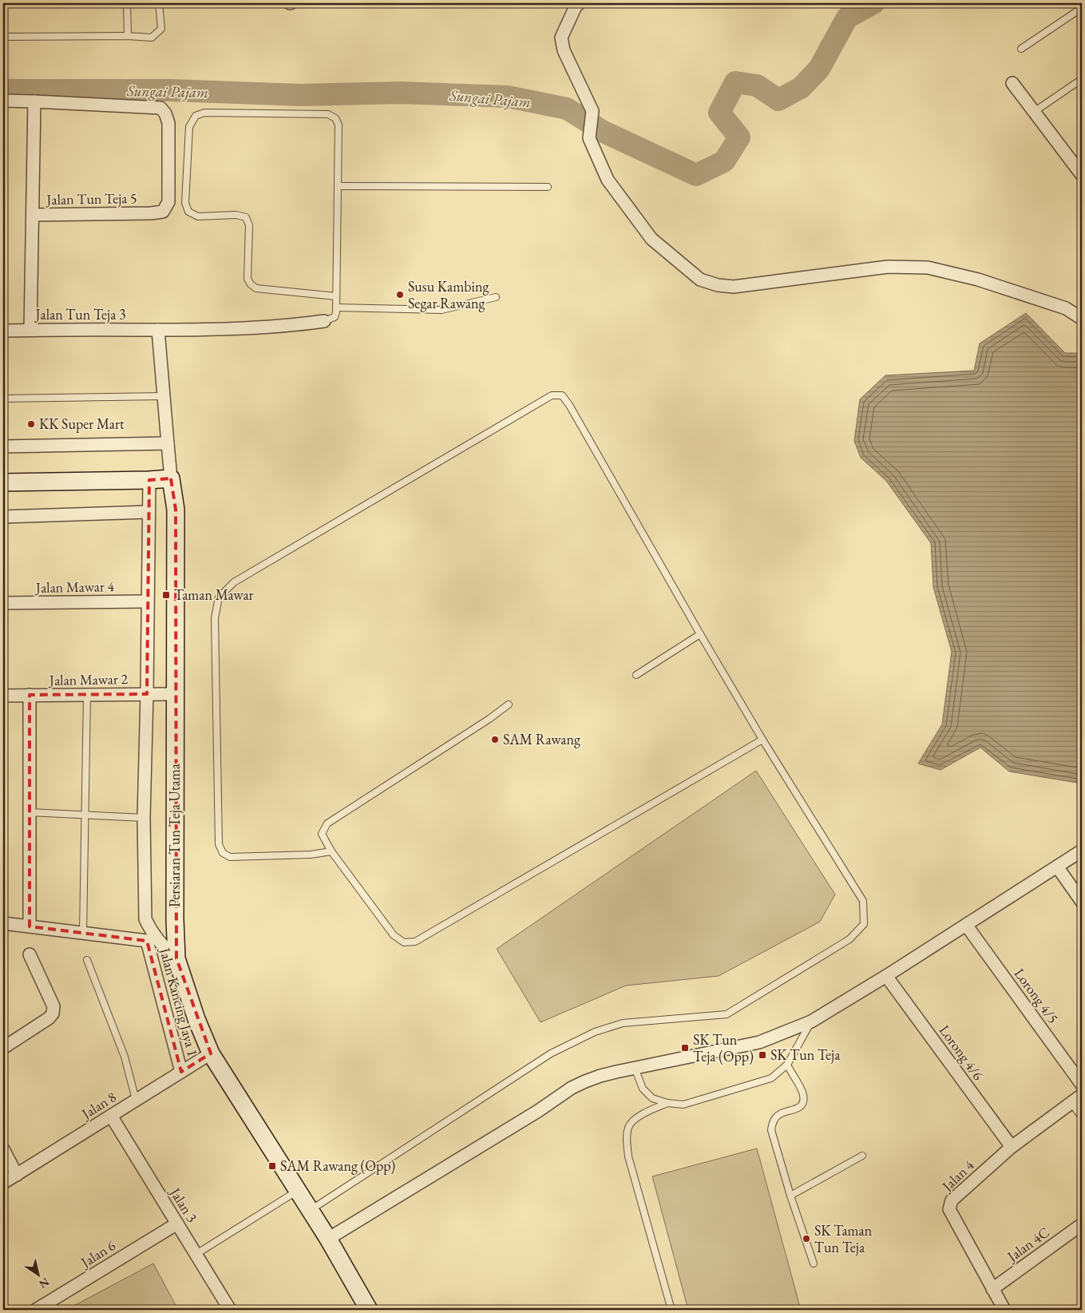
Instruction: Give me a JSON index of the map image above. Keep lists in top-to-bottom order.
{
  "streets": {
    "street": [
      "Jalan Tun Teja 5",
      "Jalan Tun Teja 3",
      "Jalan Mawar 4",
      "Jalan Mawar 2",
      "Persiaran Tun Teja Utama",
      "Lorong 4/5",
      "Jalan Kancing Jaya 1",
      "Lorong 4/6",
      "Jalan 8",
      "Jalan 4",
      "Jalan 3",
      "Jalan 4C",
      "Jalan 6"
    ]
  },
  "crossings": [
    ["Jalan Mawar 4", "Jalan Kancing Jaya 1"],
    ["Jalan Mawar 2", "Persiaran Tun Teja Utama"],
    ["Jalan Mawar 2", "Jalan Kancing Jaya 1"],
    ["Persiaran Tun Teja Utama", "Jalan 8"],
    ["Jalan Kancing Jaya 1", "Jalan 8"],
    ["Lorong 4/6", "Jalan 4"],
    ["Jalan 8", "Jalan 3"],
    ["Jalan 4", "Jalan 4C"],
    ["Jalan 3", "Jalan 6"]
  ],
  "water": ["Sungai Pajam"],
  "places": {
    "other": [
      "Susu Kambing Segar Rawang",
      "KK Super Mart",
      "SAM Rawang",
      "SK Taman Tun Teja"
    ],
    "transit": [
      "Taman Mawar",
      "SK Tun Teja (Opp)",
      "SK Tun Teja",
      "SAM Rawang (Opp)"
    ]
  },
  "north": "bottom right"
}
